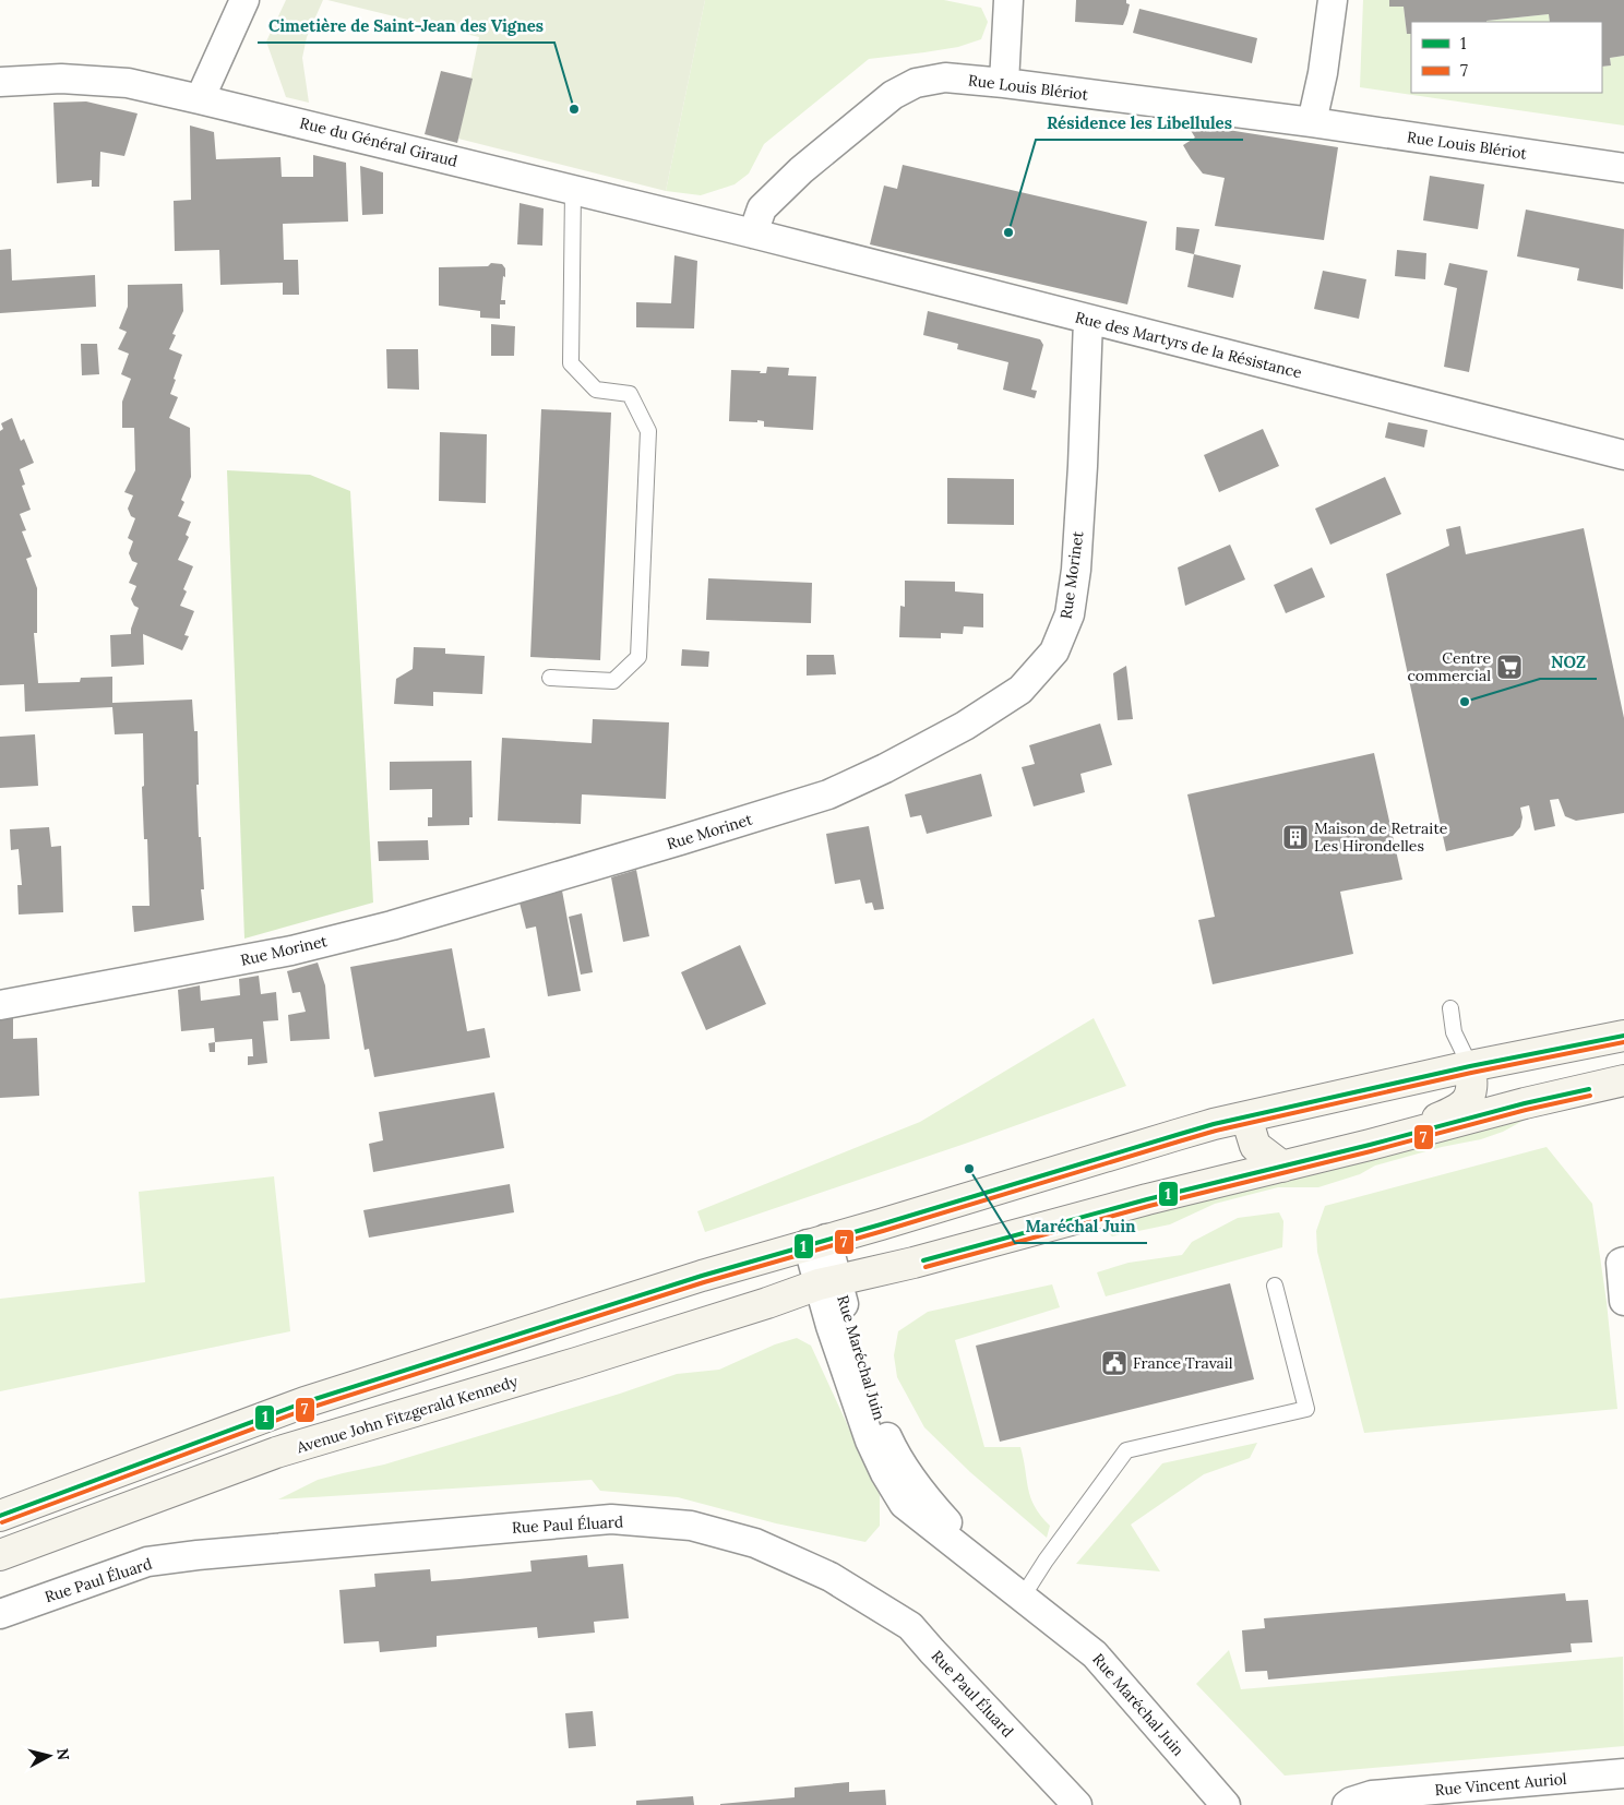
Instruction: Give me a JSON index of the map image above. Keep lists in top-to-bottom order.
{
  "streets": {
    "main road": ["Avenue John Fitzgerald Kennedy"],
    "street": [
      "Rue Louis Blériot",
      "Rue du Général Giraud",
      "Rue des Martyrs de la Résistance",
      "Rue Morinet",
      "Rue Maréchal Juin",
      "Rue Paul Éluard",
      "Rue Vincent Auriol"
    ]
  },
  "crossings": [
    ["Rue Louis Blériot", "Rue du Général Giraud"],
    ["Rue Louis Blériot", "Rue des Martyrs de la Résistance"],
    ["Rue du Général Giraud", "Rue des Martyrs de la Résistance"],
    ["Rue des Martyrs de la Résistance", "Rue Morinet"],
    ["Rue Maréchal Juin", "Avenue John Fitzgerald Kennedy"]
  ],
  "places": {
    "other": [
      "Cimetière de Saint-Jean des Vignes",
      "Résidence les Libellules",
      "NOZ",
      "Maréchal Juin"
    ],
    "supermarket": ["Centre commercial"],
    "building": ["Maison de Retraite Les Hirondelles"],
    "public building": ["France Travail"]
  },
  "lines": ["transit line 1", "transit line 7"],
  "legend": ["1", "7"],
  "north": "right"
}
